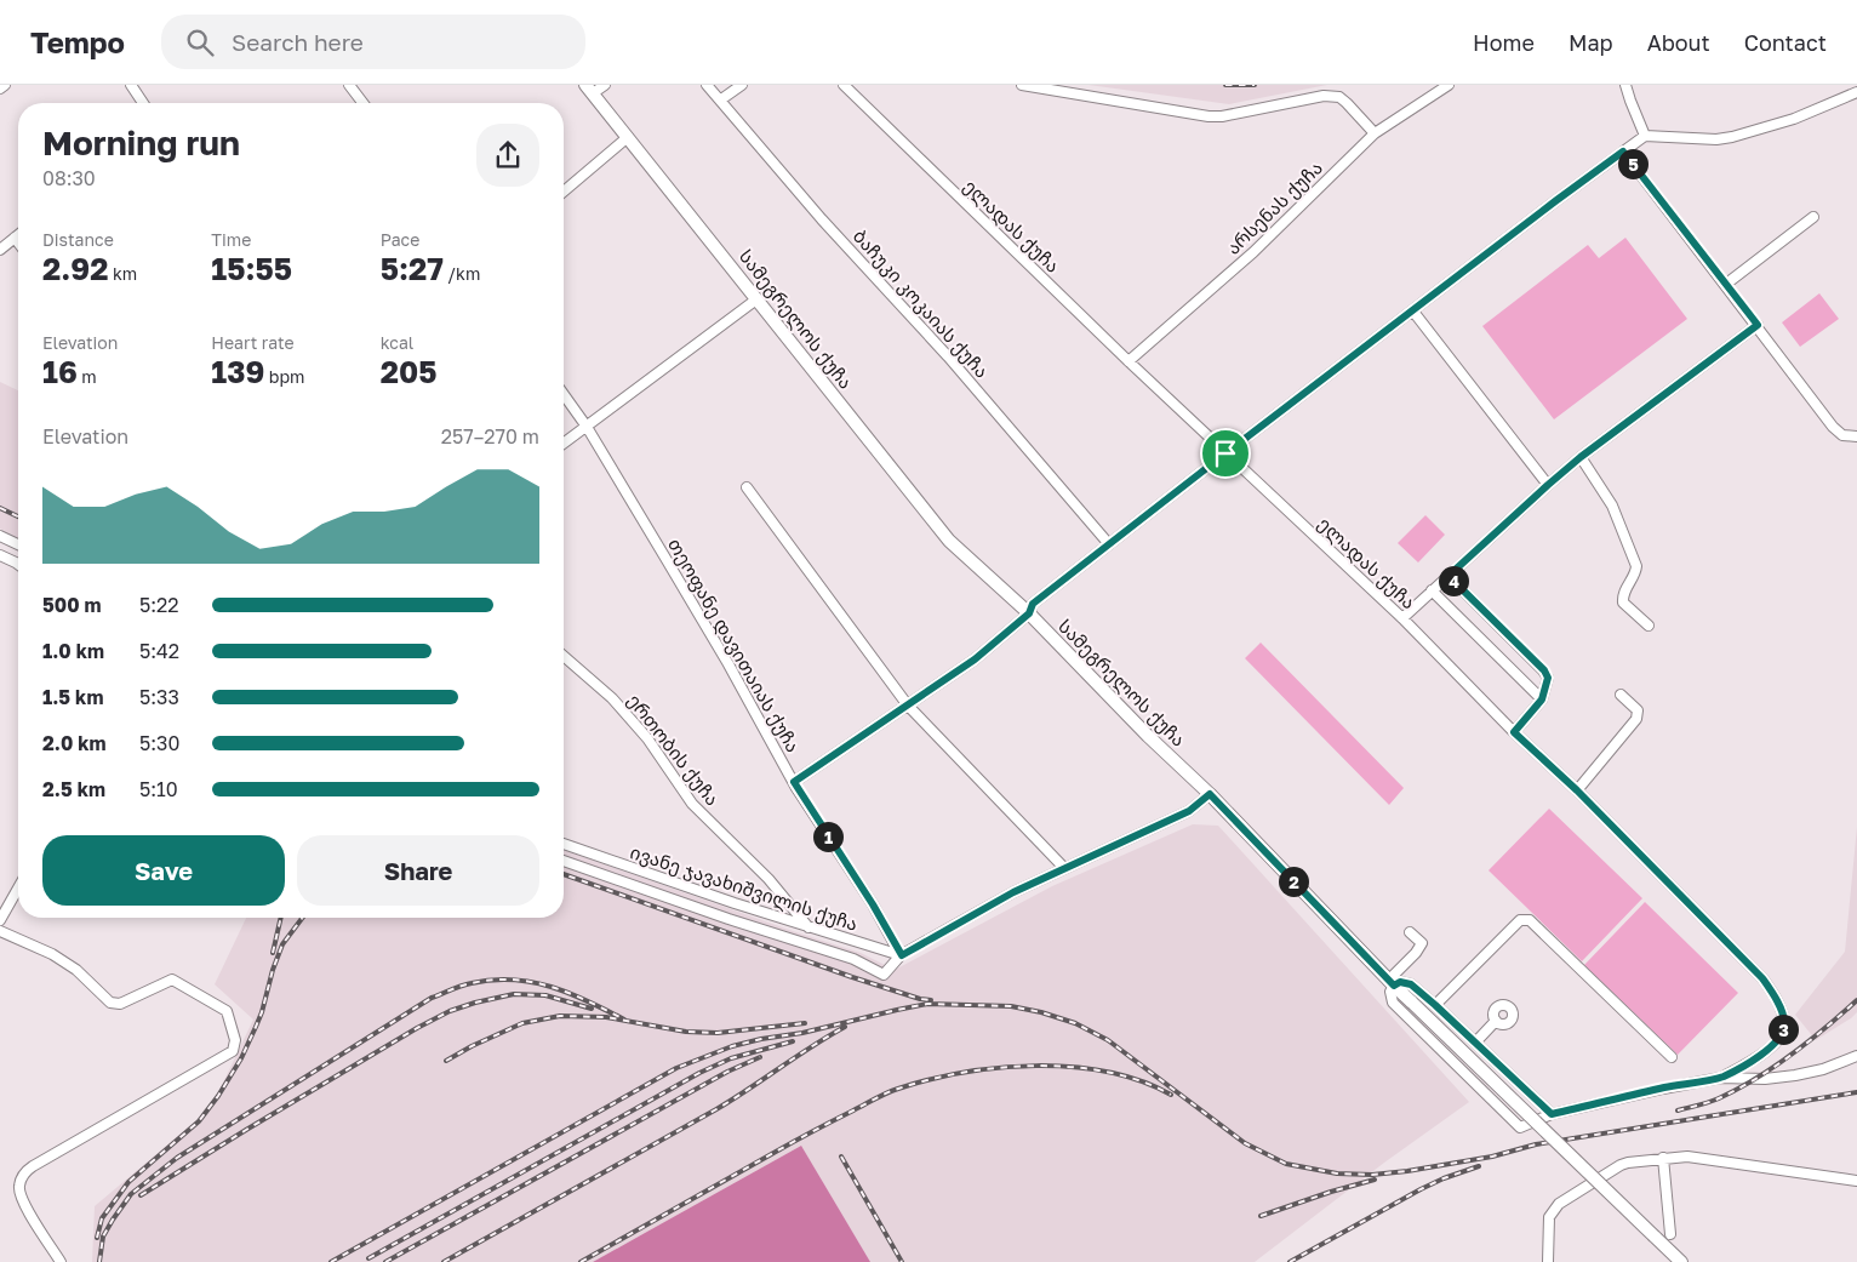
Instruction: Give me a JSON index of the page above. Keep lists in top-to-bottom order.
{
  "streets": {
    "main road": ["სამეგრელოს ქუჩა"],
    "street": [
      "არსენას ქუჩა",
      "ელადას ქუჩა",
      "ბაჩუკი კოკაიას ქუჩა",
      "თეოფანე დავითაიას ქუჩა",
      "ერთობის ქუჩა",
      "ივანე ჯავახიშვილის ქუჩა"
    ]
  },
  "crossings": [
    ["არსენას ქუჩა", "ელადას ქუჩა"],
    ["თეოფანე დავითაიას ქუჩა", "ივანე ჯავახიშვილის ქუჩა"],
    ["ერთობის ქუჩა", "ივანე ჯავახიშვილის ქუჩა"]
  ],
  "page": {
    "header": "Tempo",
    "search": "Search here",
    "nav": [
      "Home",
      "Map",
      "About",
      "Contact"
    ],
    "heading": ["Morning run", "08:30"],
    "pins": [
      "5",
      "4",
      "1",
      "2",
      "3"
    ],
    "stats": [
      ["Distance", "2.92 km"],
      ["Time", "15:55"],
      ["Pace", "5:27 /km"],
      ["Elevation", "16 m"],
      ["Heart rate", "139 bpm"],
      ["kcal", "205"]
    ],
    "chart": ["Elevation", "257–270 m"],
    "list": [
      {
        "name": "500 m",
        "note": "5:22"
      },
      {
        "name": "1.0 km",
        "note": "5:42"
      },
      {
        "name": "1.5 km",
        "note": "5:33"
      },
      {
        "name": "2.0 km",
        "note": "5:30"
      },
      {
        "name": "2.5 km",
        "note": "5:10"
      }
    ],
    "buttons": ["Save", "Share"]
  }
}
